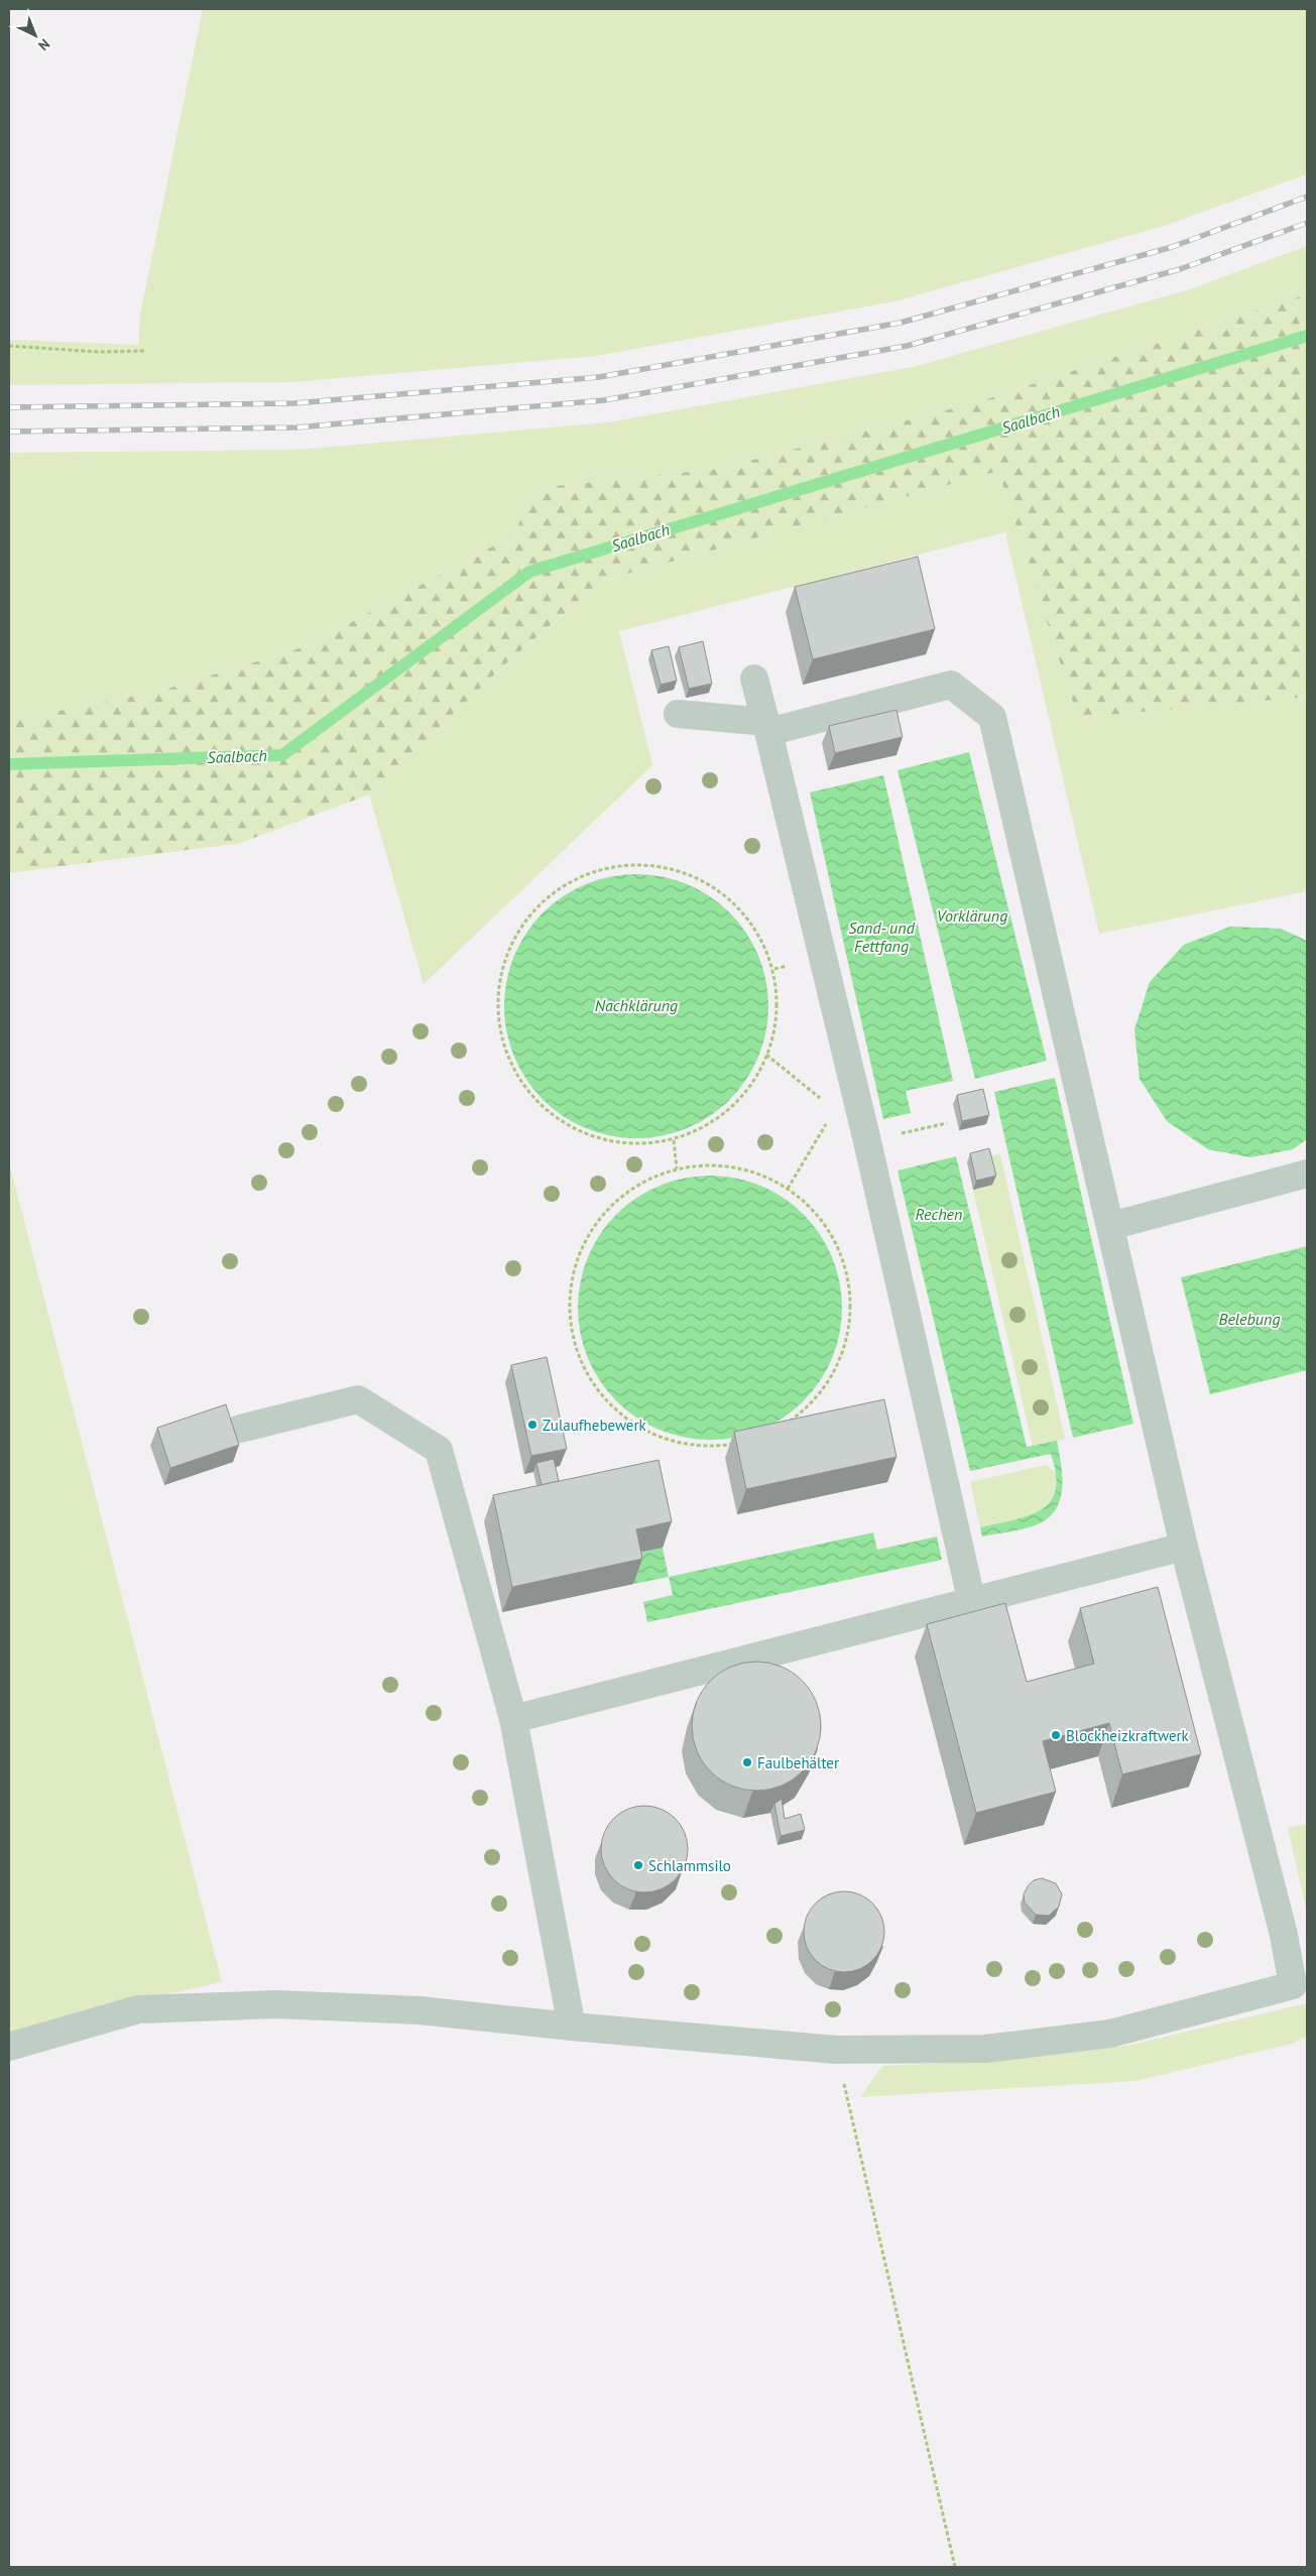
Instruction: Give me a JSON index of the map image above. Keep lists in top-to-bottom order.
{
  "water": [
    "Saalbach",
    "Vorklärung",
    "Sand- und Fettfang",
    "Nachklärung",
    "Rechen",
    "Belebung"
  ],
  "places": [
    "Zulaufhebewerk",
    "Blockheizkraftwerk",
    "Faulbehälter",
    "Schlammsilo"
  ],
  "north": "bottom right"
}
